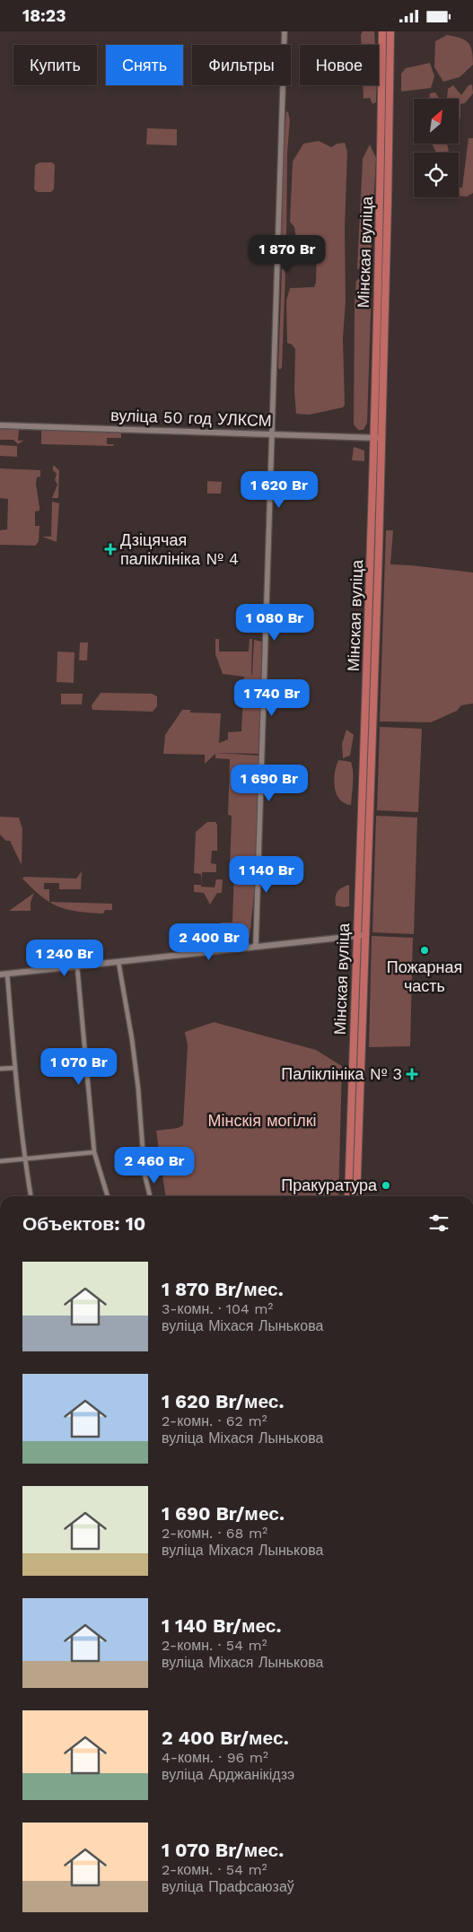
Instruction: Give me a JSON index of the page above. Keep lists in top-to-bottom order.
{
  "streets": {
    "main road": ["Мінская вуліца", "вуліца 50 год УЛКСМ"]
  },
  "crossings": [
    ["Мінская вуліца", "вуліца 50 год УЛКСМ"]
  ],
  "parks": ["Мінскія могілкі"],
  "places": {
    "health": ["Дзіцячая паліклініка № 4", "Паліклініка № 3"],
    "other": ["Пожарная часть", "Пракуратура"]
  },
  "north": "top right",
  "page": {
    "status": "18:23",
    "chip": [
      "Купить",
      "Снять",
      "Фильтры",
      "Новое"
    ],
    "price": [
      "1 870 Br",
      "1 620 Br",
      "1 080 Br",
      "1 740 Br",
      "1 690 Br",
      "1 140 Br",
      "2 400 Br",
      "1 240 Br",
      "1 070 Br",
      "2 460 Br"
    ],
    "heading": "Объектов: 10",
    "list": [
      {
        "name": "1 870 Br/мес.",
        "note": "3-комн. · 104 m² · вуліца Міхася Лынькова"
      },
      {
        "name": "1 620 Br/мес.",
        "note": "2-комн. · 62 m² · вуліца Міхася Лынькова"
      },
      {
        "name": "1 690 Br/мес.",
        "note": "2-комн. · 68 m² · вуліца Міхася Лынькова"
      },
      {
        "name": "1 140 Br/мес.",
        "note": "2-комн. · 54 m² · вуліца Міхася Лынькова"
      },
      {
        "name": "2 400 Br/мес.",
        "note": "4-комн. · 96 m² · вуліца Арджанікідзэ"
      },
      {
        "name": "1 070 Br/мес.",
        "note": "2-комн. · 54 m² · вуліца Прафсаюзаў"
      }
    ]
  }
}
